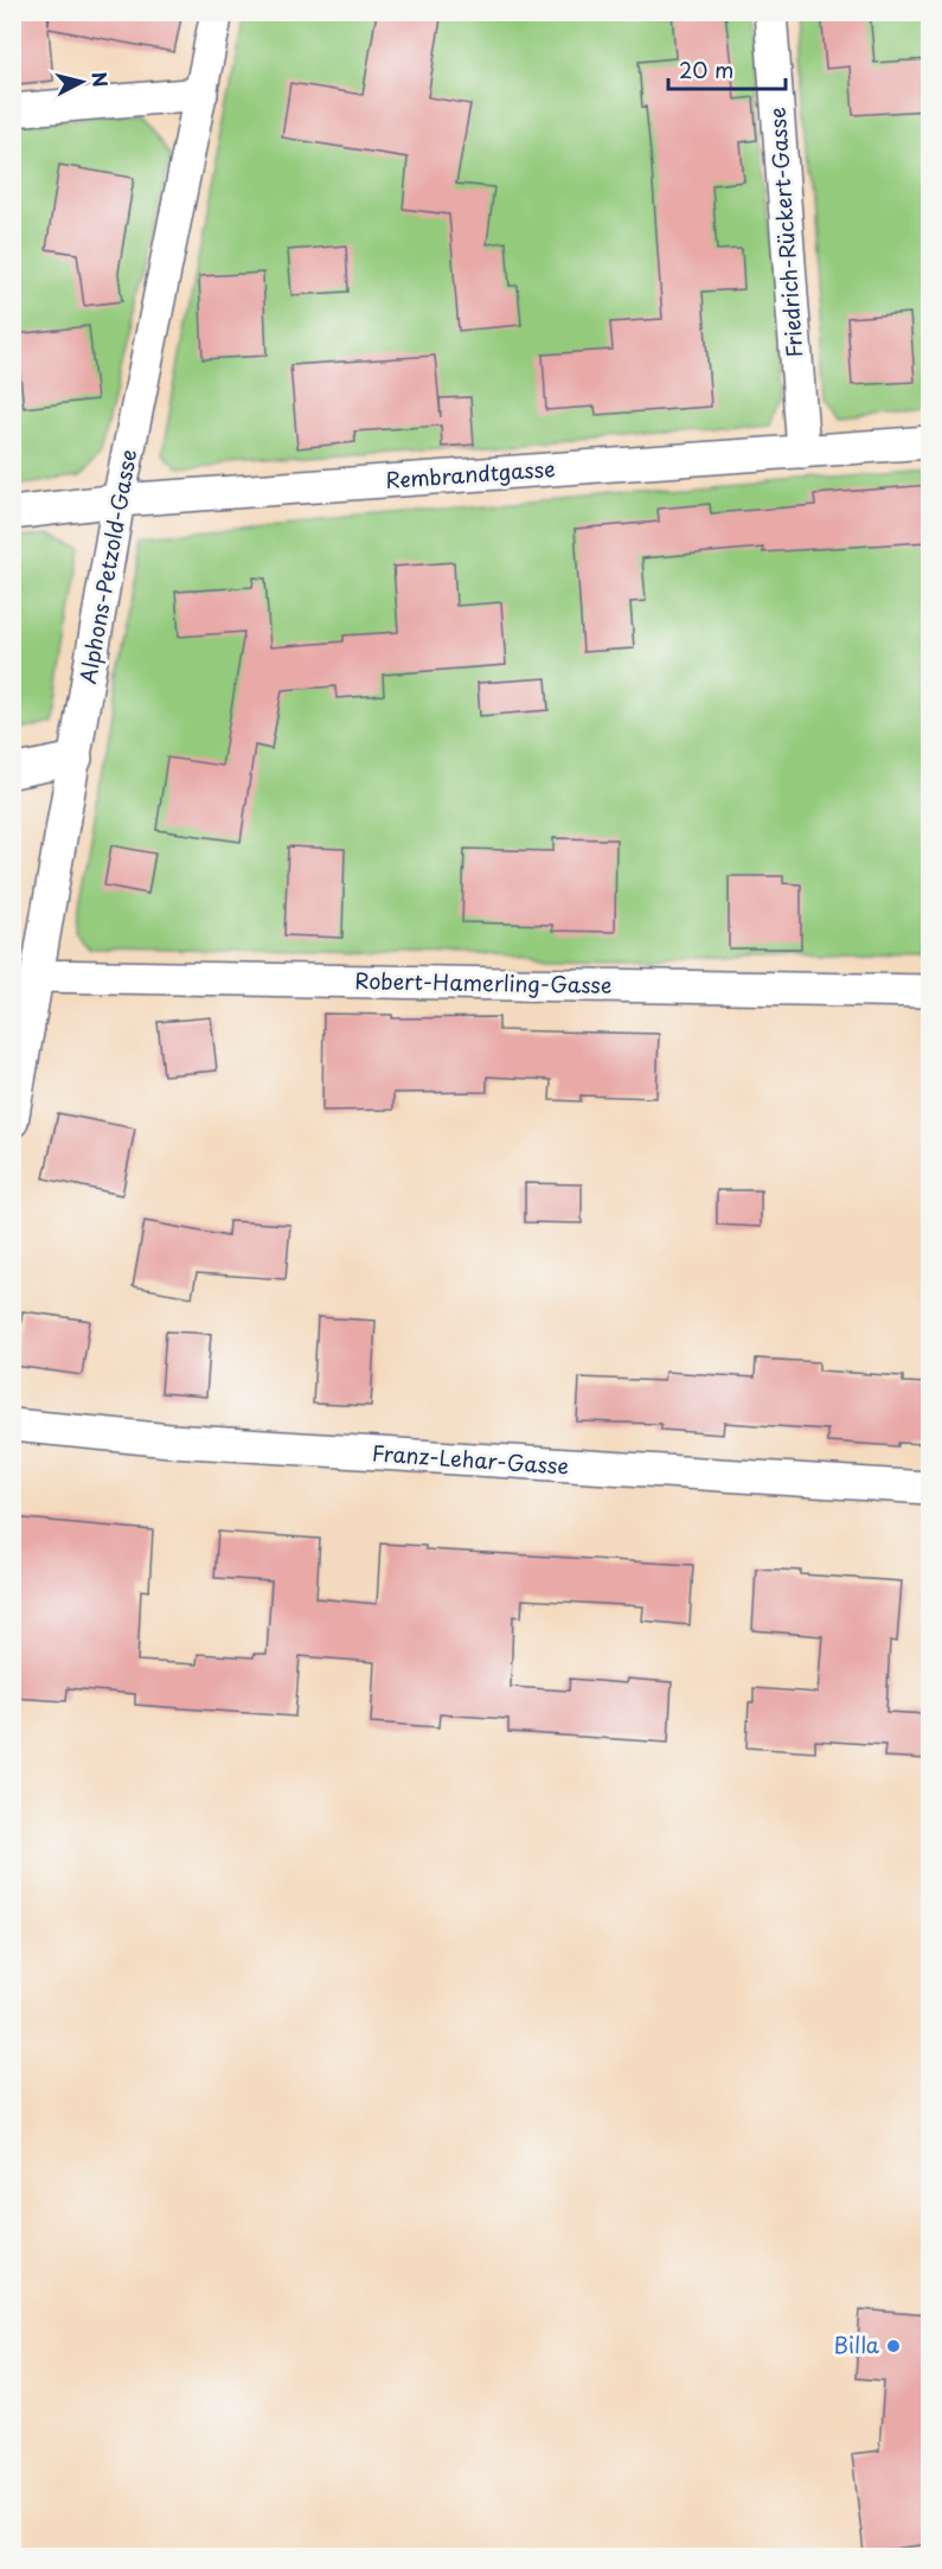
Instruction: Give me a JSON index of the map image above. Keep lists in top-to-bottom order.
{
  "streets": {
    "street": [
      "Friedrich-Rückert-Gasse",
      "Rembrandtgasse",
      "Alphons-Petzold-Gasse",
      "Robert-Hamerling-Gasse",
      "Franz-Lehar-Gasse"
    ]
  },
  "crossings": [
    ["Friedrich-Rückert-Gasse", "Rembrandtgasse"],
    ["Rembrandtgasse", "Alphons-Petzold-Gasse"],
    ["Alphons-Petzold-Gasse", "Robert-Hamerling-Gasse"]
  ],
  "places": ["Billa"],
  "scale_bar": "20 m",
  "north": "right"
}
